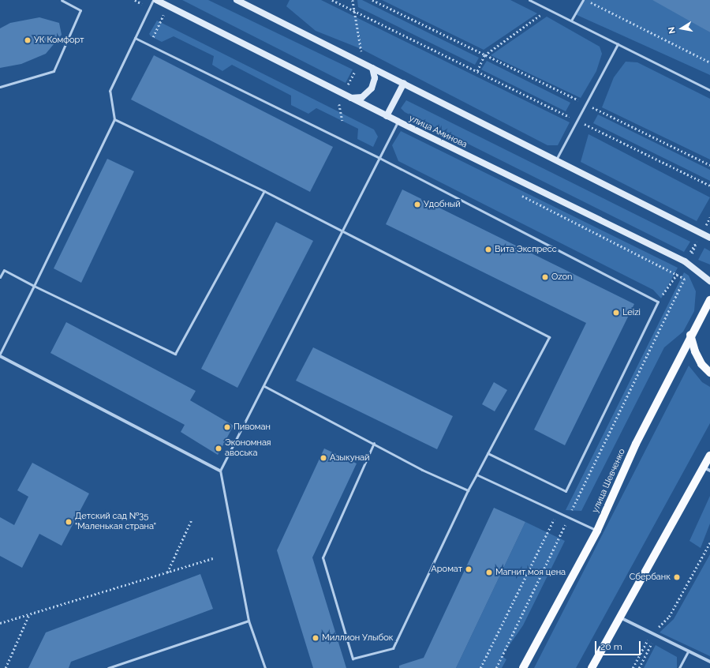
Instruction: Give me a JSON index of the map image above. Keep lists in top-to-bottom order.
{
  "streets": {
    "main road": ["улица Шевченко"],
    "street": ["улица Аминова"]
  },
  "places": [
    "УК Комфорт",
    "Удобный",
    "Вита Экспресс",
    "Ozon",
    "Leizi",
    "Пивоман",
    "Экономная авоська",
    "Азыкунай",
    "Детский сад №35 \"Маленькая страна\"",
    "Аромат",
    "Магнит моя цена",
    "Сбербанк",
    "Миллион Улыбок"
  ],
  "scale_bar": "20 m",
  "north": "left"
}
